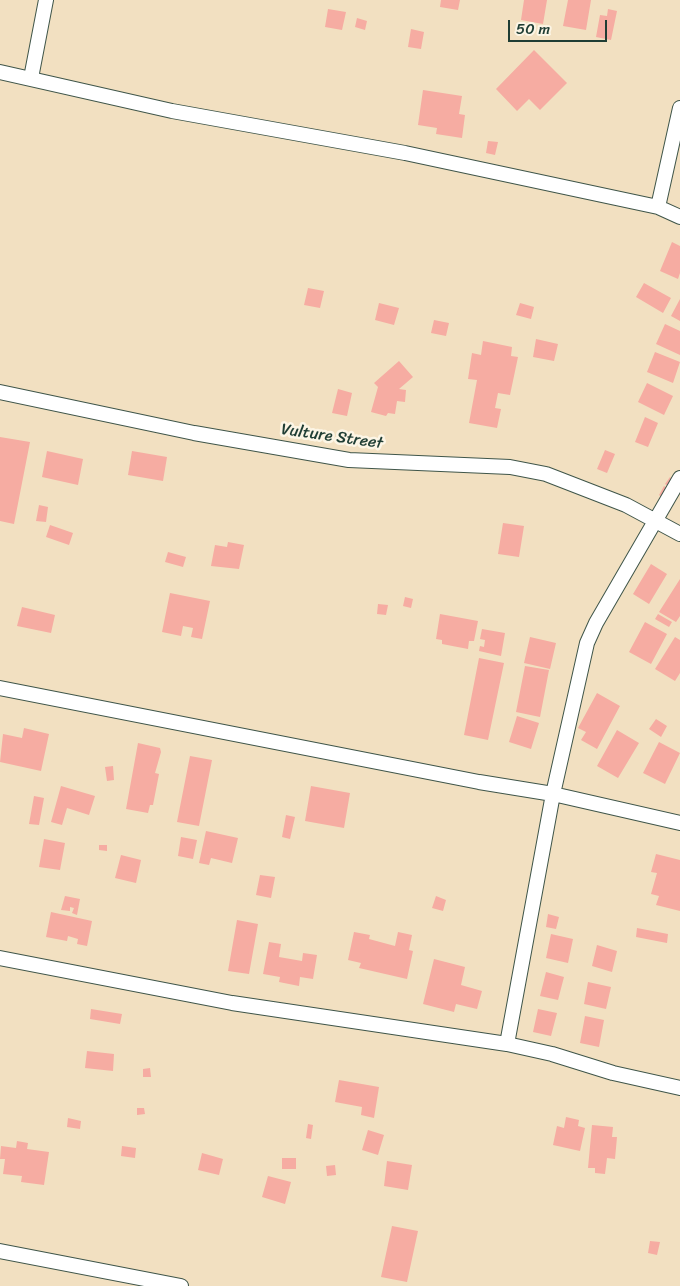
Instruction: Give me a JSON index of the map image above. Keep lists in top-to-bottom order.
{
  "streets": {
    "street": ["Vulture Street"]
  },
  "scale_bar": "50 m"
}
